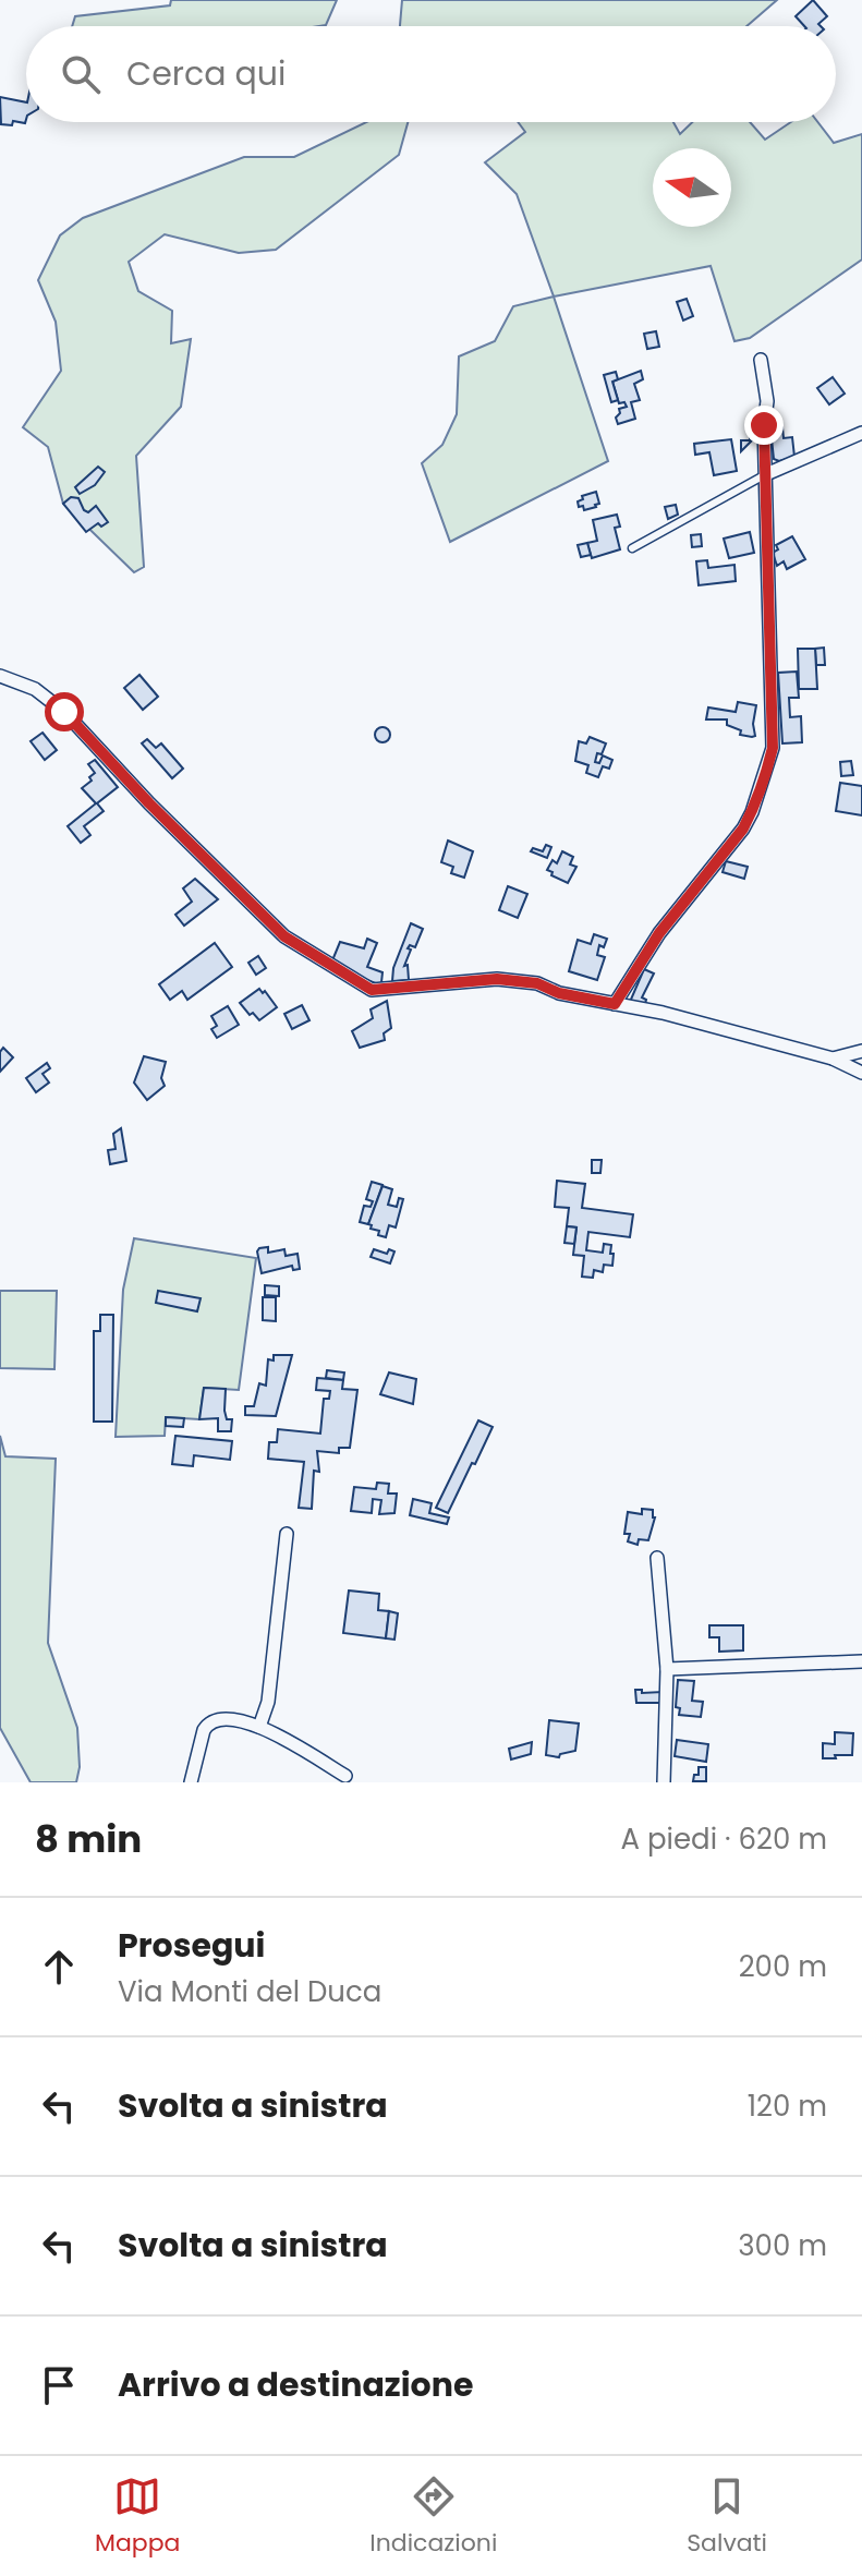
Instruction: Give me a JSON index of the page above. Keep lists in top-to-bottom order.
{
  "north": "left",
  "page": {
    "search": "Cerca qui",
    "heading": ["8 min", "A piedi · 620 m"],
    "list": [
      ["Prosegui", "Via Monti del Duca", "200 m"],
      ["Svolta a sinistra", "120 m"],
      ["Svolta a sinistra", "300 m"],
      "Arrivo a destinazione"
    ],
    "nav": ["Mappa", "Indicazioni", "Salvati"]
  }
}
